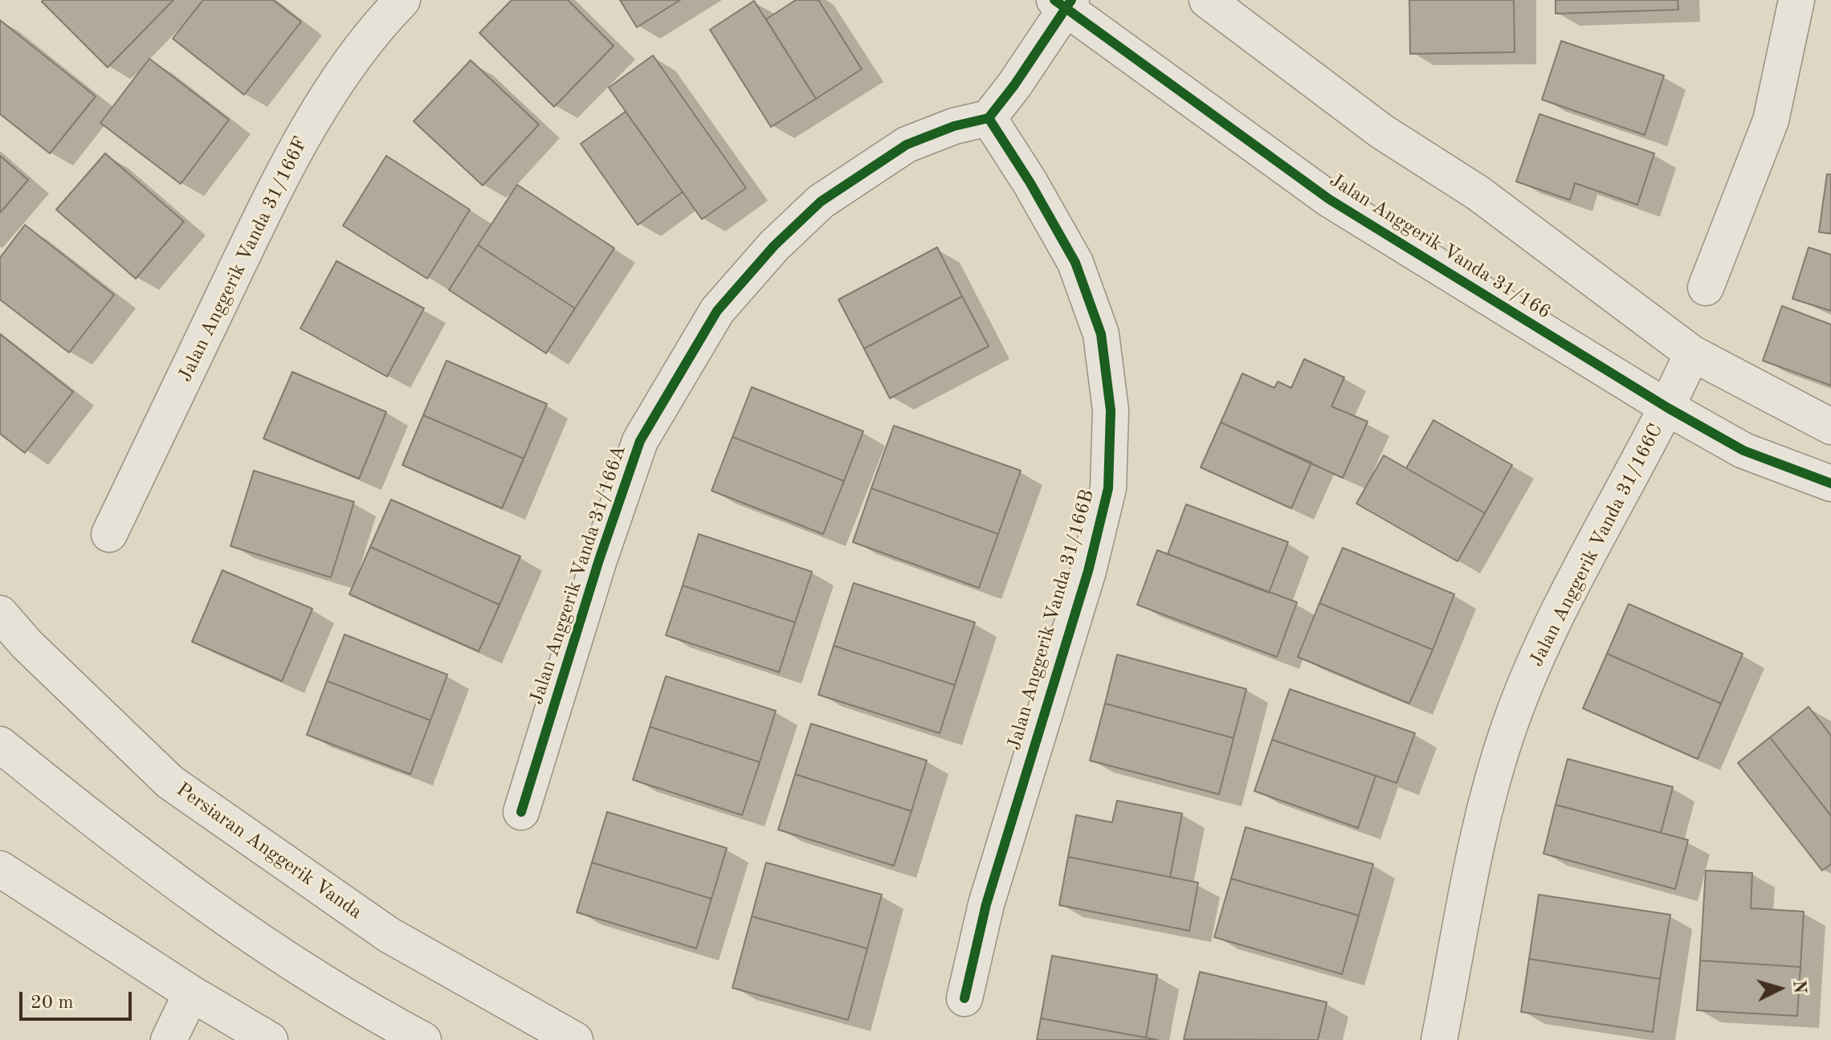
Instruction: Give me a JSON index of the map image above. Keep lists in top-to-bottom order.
{
  "streets": {
    "street": [
      "Jalan Anggerik Vanda 31/166",
      "Jalan Anggerik Vanda 31/166F",
      "Jalan Anggerik Vanda 31/166C",
      "Jalan Anggerik Vanda 31/166A",
      "Jalan Anggerik Vanda 31/166B",
      "Persiaran Anggerik Vanda"
    ]
  },
  "crossings": [
    ["Jalan Anggerik Vanda 31/166", "Jalan Anggerik Vanda 31/166C"],
    ["Jalan Anggerik Vanda 31/166A", "Jalan Anggerik Vanda 31/166B"]
  ],
  "scale_bar": "20 m",
  "north": "right"
}
